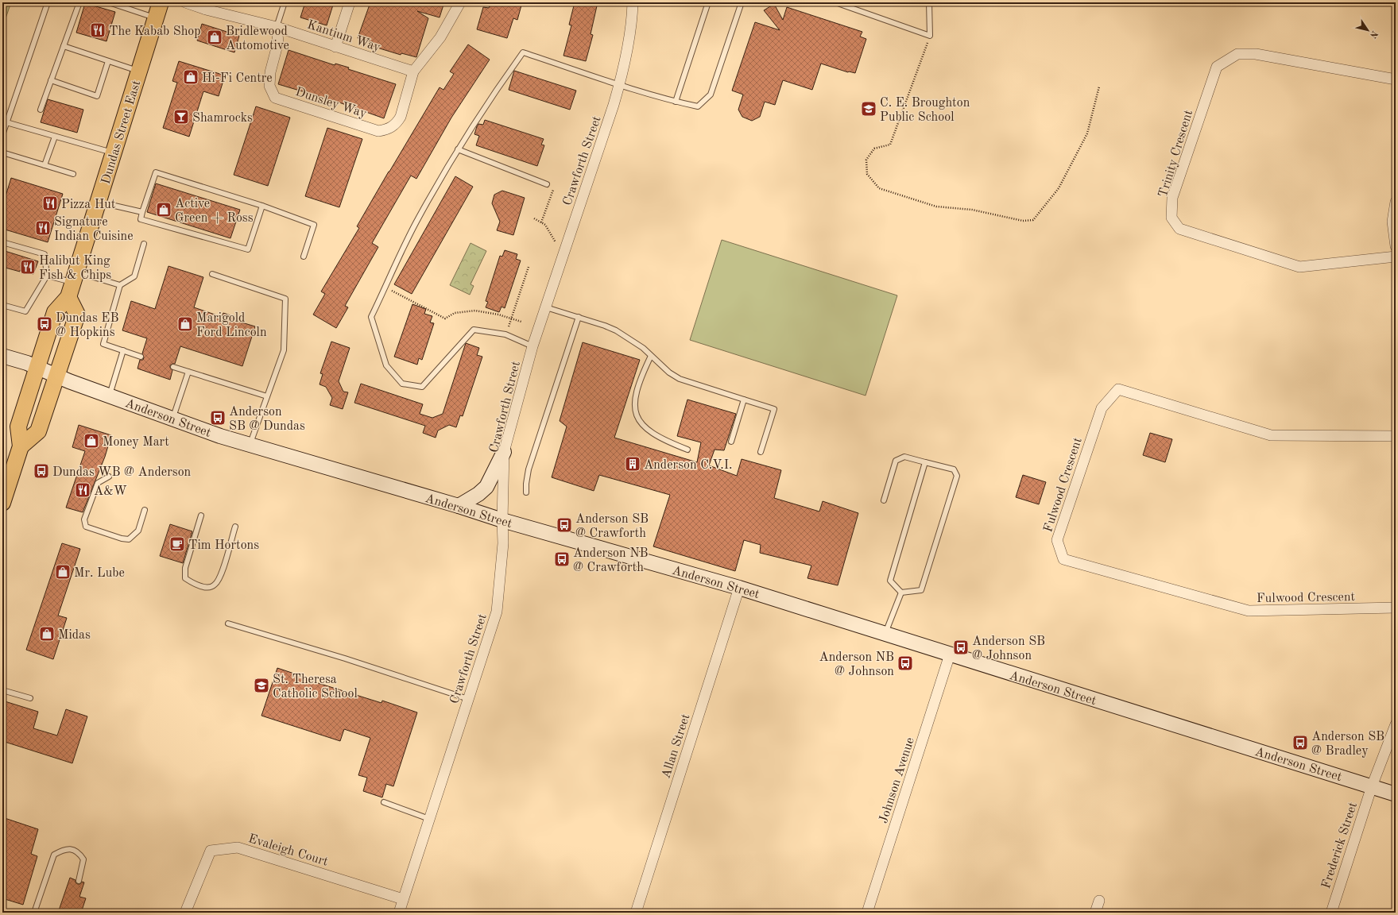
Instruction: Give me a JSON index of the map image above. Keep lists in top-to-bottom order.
{
  "streets": {
    "main road": ["Dundas Street East", "Anderson Street"],
    "street": [
      "Kantium Way",
      "Dunsley Way",
      "Trinity Crescent",
      "Crawforth Street",
      "Fulwood Crescent",
      "Allan Street",
      "Johnson Avenue",
      "Frederick Street",
      "Evaleigh Court"
    ]
  },
  "crossings": [
    ["Kantium Way", "Dunsley Way"],
    ["Dundas Street East", "Anderson Street"],
    ["Crawforth Street", "Anderson Street"],
    ["Crawforth Street", "Evaleigh Court"],
    ["Anderson Street", "Allan Street"],
    ["Anderson Street", "Johnson Avenue"],
    ["Anderson Street", "Frederick Street"]
  ],
  "places": {
    "restaurant": [
      "The Kabab Shop",
      "Pizza Hut",
      "Signature Indian Cuisine",
      "Halibut King Fish & Chips",
      "A&W"
    ],
    "shop": [
      "Bridlewood Automotive",
      "Hi-Fi Centre",
      "Active Green + Ross",
      "Marigold Ford Lincoln",
      "Money Mart",
      "Mr. Lube",
      "Midas"
    ],
    "school or university": ["C. E. Broughton Public School", "St. Theresa Catholic School"],
    "bar": ["Shamrocks"],
    "bus stop": [
      "Dundas EB @ Hopkins",
      "Anderson SB @ Dundas",
      "Dundas WB @ Anderson",
      "Anderson SB @ Crawforth",
      "Anderson NB @ Crawforth",
      "Anderson SB @ Johnson",
      "Anderson NB @ Johnson",
      "Anderson SB @ Bradley"
    ],
    "building": ["Anderson C.V.I."],
    "cafe": ["Tim Hortons"]
  },
  "north": "bottom right"
}
